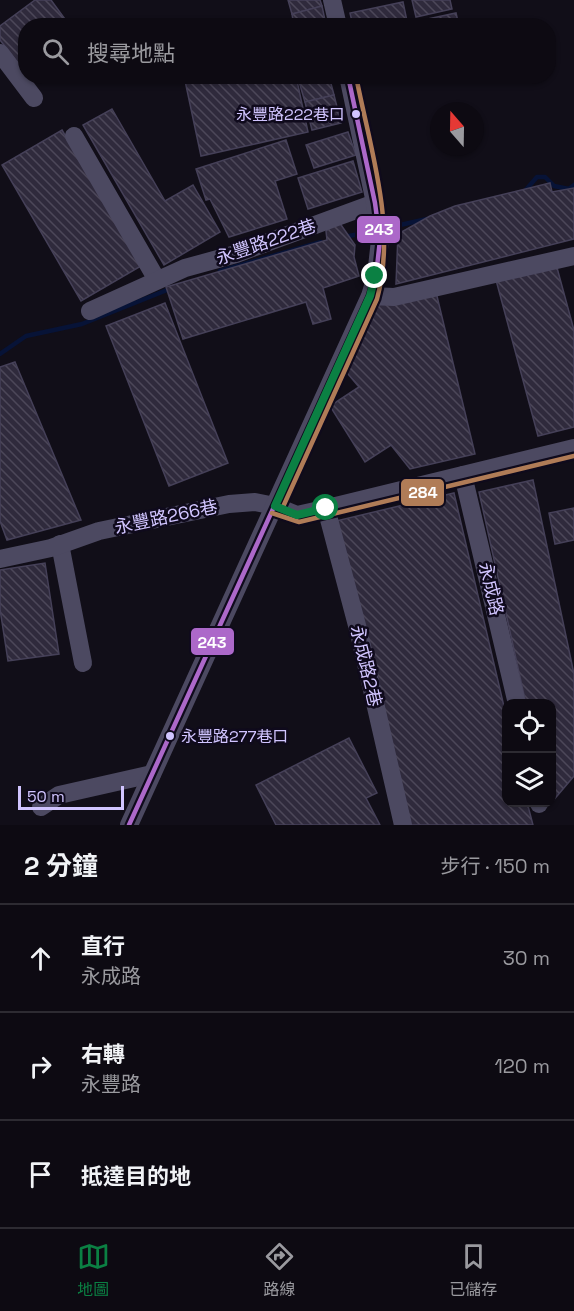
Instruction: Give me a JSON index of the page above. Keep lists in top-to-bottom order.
{
  "streets": {
    "street": [
      "永豐路222巷",
      "永豐路266巷",
      "永成路",
      "永成路2巷"
    ]
  },
  "places": ["永豐路222巷口", "永豐路277巷口"],
  "lines": ["transit line 243", "transit line 284"],
  "scale_bar": "50 m",
  "north": "top",
  "page": {
    "search": "搜尋地點",
    "scale": "50 m",
    "heading": ["2 分鐘", "步行 · 150 m"],
    "list": [
      ["直行", "永成路", "30 m"],
      ["右轉", "永豐路", "120 m"],
      "抵達目的地"
    ],
    "nav": ["地圖", "路線", "已儲存"]
  }
}
